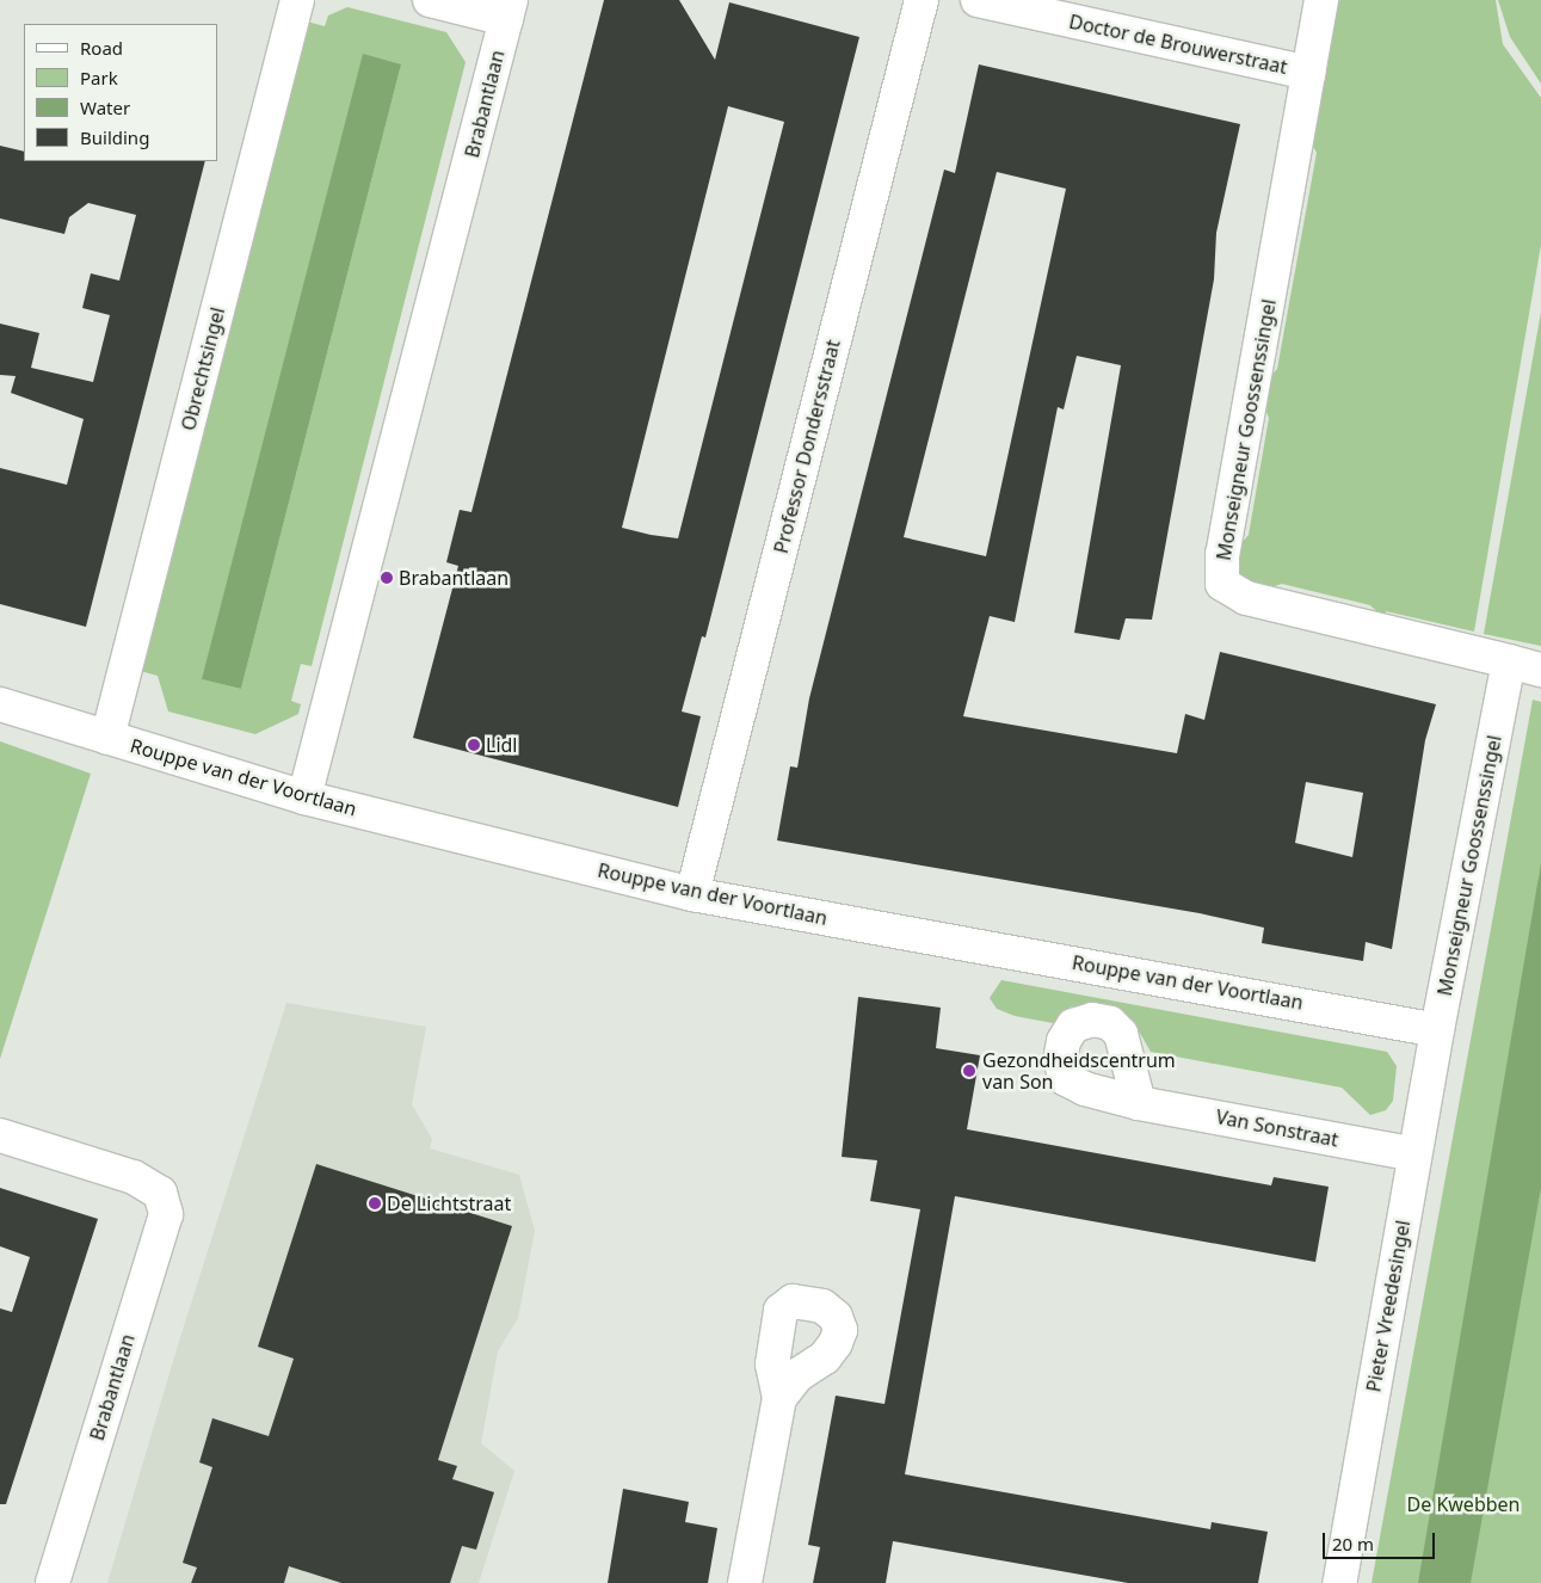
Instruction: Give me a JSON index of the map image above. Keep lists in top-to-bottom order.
{
  "streets": {
    "street": [
      "Doctor de Brouwerstraat",
      "Brabantlaan",
      "Obrechtsingel",
      "Monseigneur Goossenssingel",
      "Professor Dondersstraat",
      "Rouppe van der Voortlaan",
      "Van Sonstraat",
      "Pieter Vreedesingel"
    ]
  },
  "crossings": [
    ["Doctor de Brouwerstraat", "Monseigneur Goossenssingel"],
    ["Brabantlaan", "Rouppe van der Voortlaan"],
    ["Obrechtsingel", "Rouppe van der Voortlaan"],
    ["Monseigneur Goossenssingel", "Rouppe van der Voortlaan"],
    ["Monseigneur Goossenssingel", "Pieter Vreedesingel"],
    ["Professor Dondersstraat", "Rouppe van der Voortlaan"],
    ["Rouppe van der Voortlaan", "Pieter Vreedesingel"],
    ["Van Sonstraat", "Pieter Vreedesingel"]
  ],
  "parks": ["De Kwebben"],
  "places": [
    "Brabantlaan",
    "Lidl",
    "Gezondheidscentrum van Son",
    "De Lichtstraat"
  ],
  "legend": [
    "Road",
    "Park",
    "Water",
    "Building"
  ],
  "scale_bar": "20 m"
}
